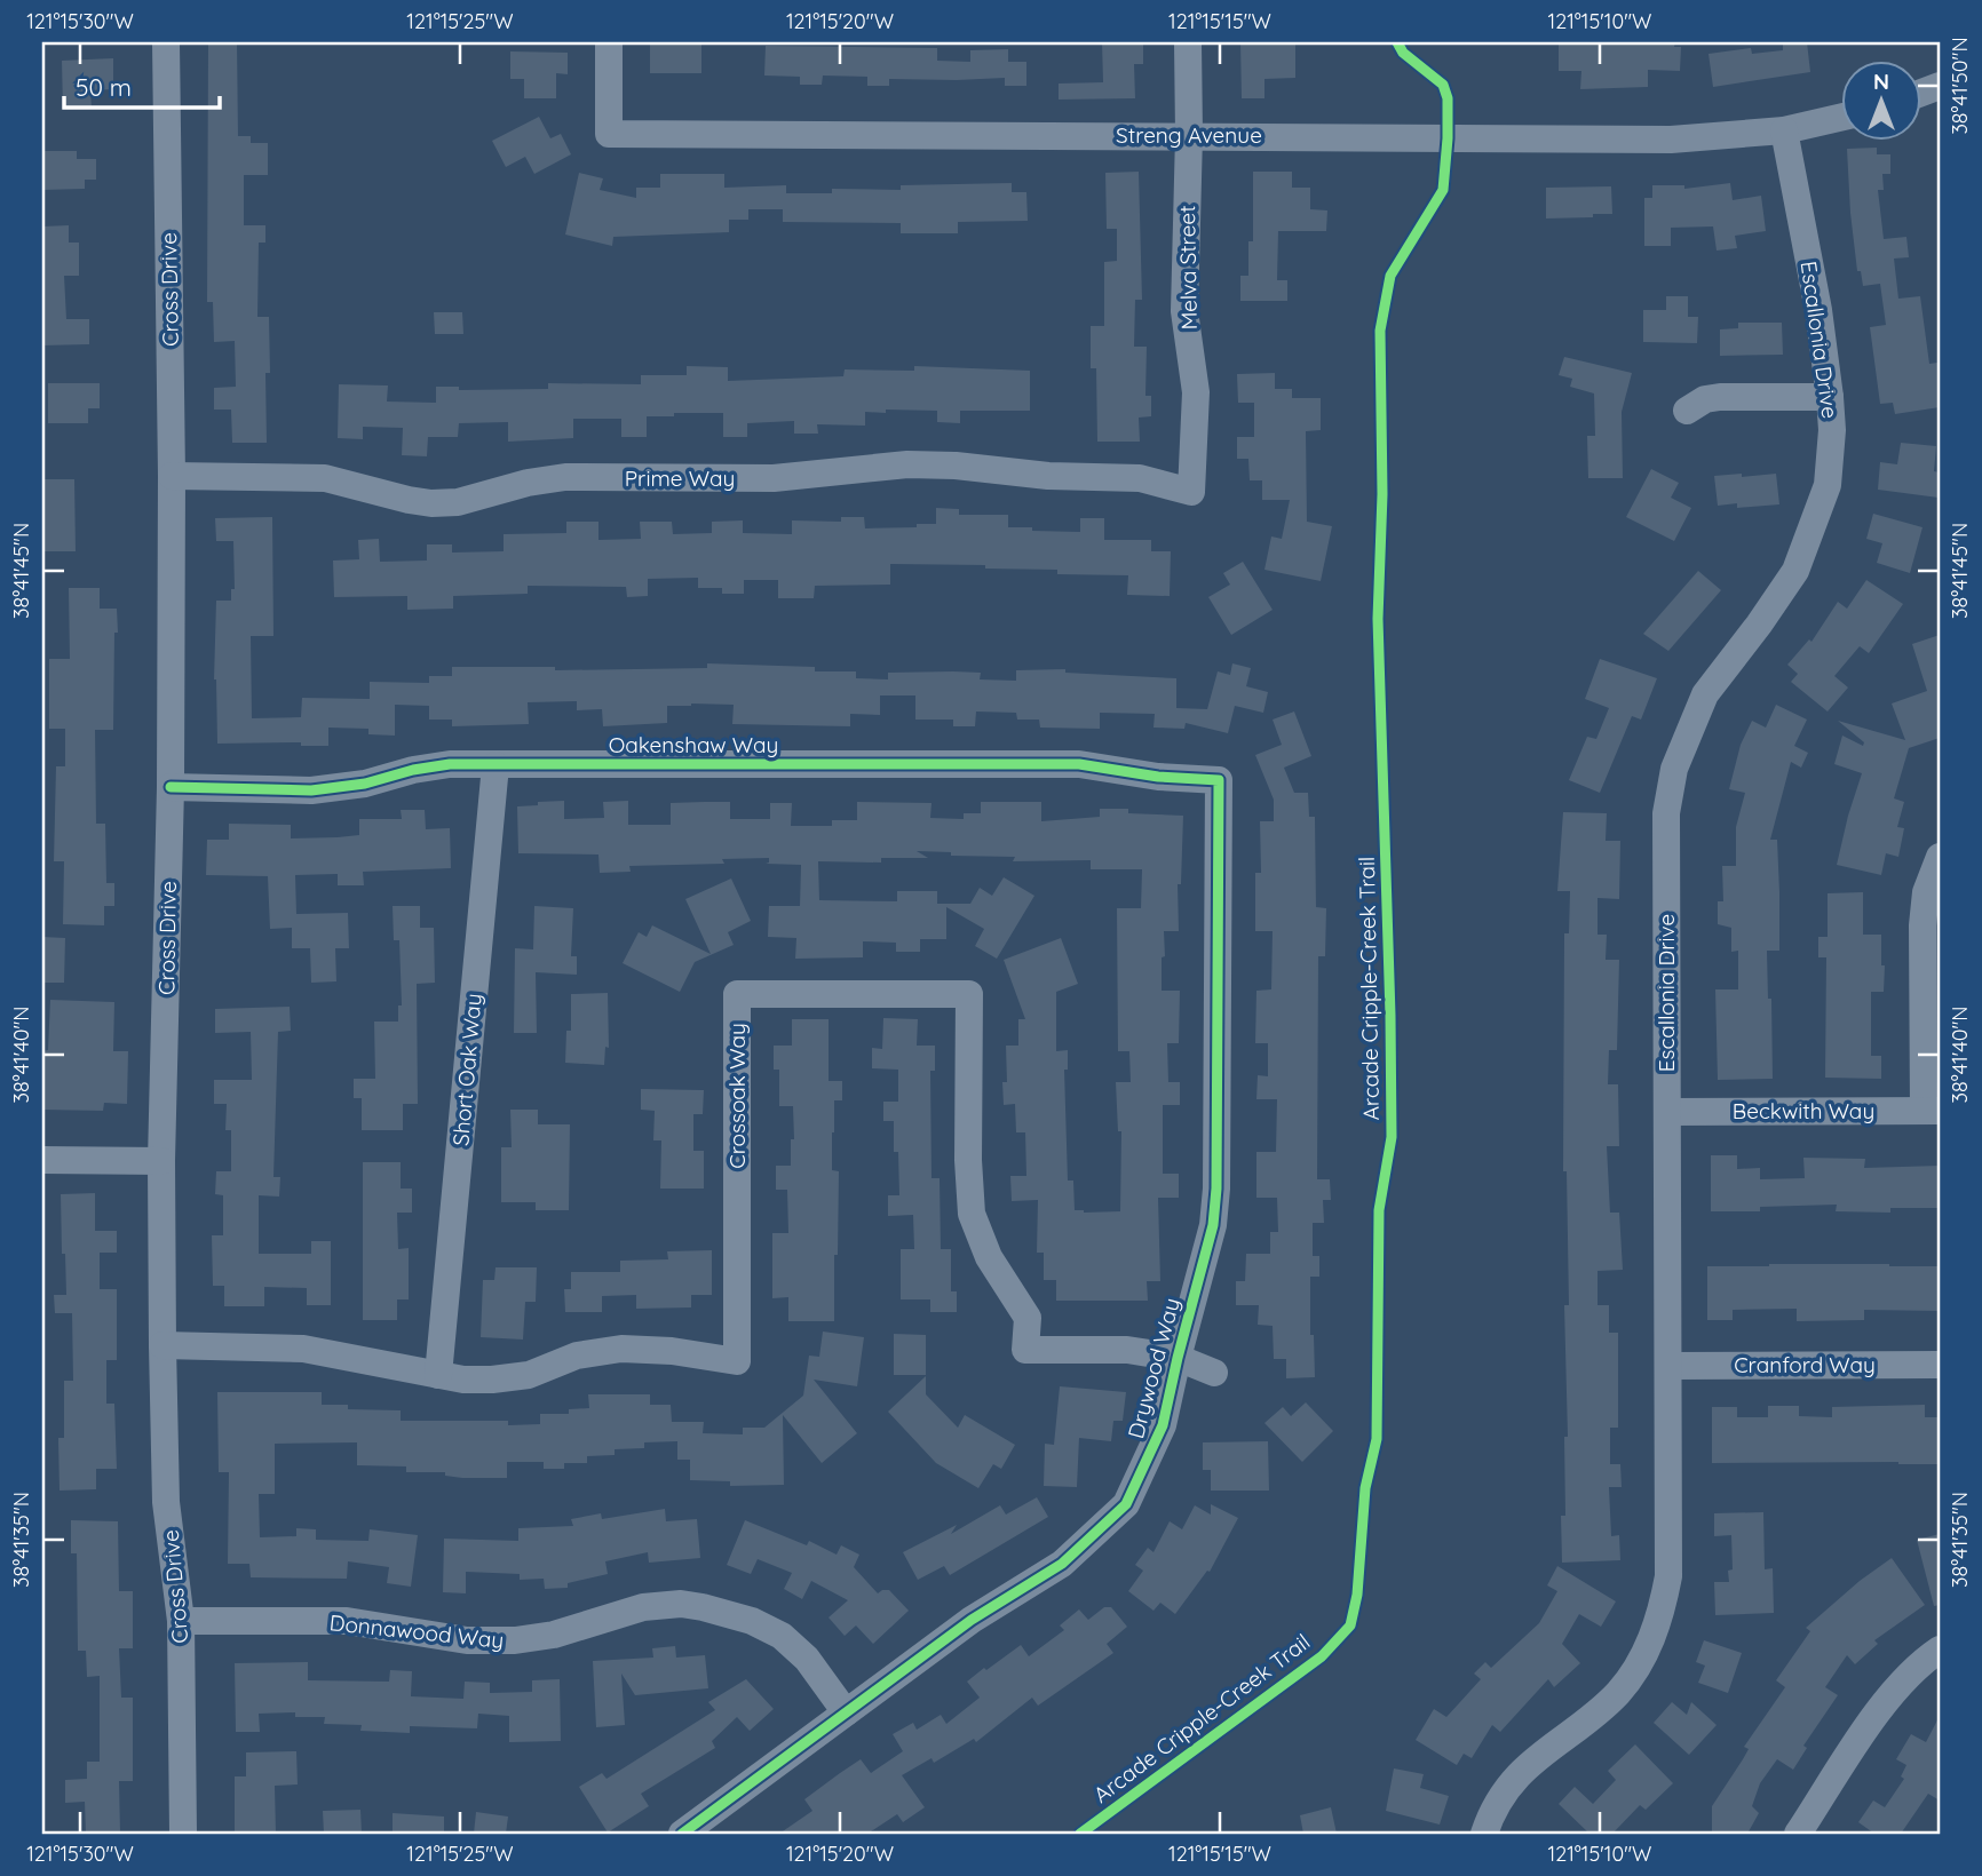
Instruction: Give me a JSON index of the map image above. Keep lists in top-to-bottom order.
{
  "streets": {
    "street": [
      "Streng Avenue",
      "Melva Street",
      "Cross Drive",
      "Escallonia Drive",
      "Prime Way",
      "Oakenshaw Way",
      "Short Oak Way",
      "Crossoak Way",
      "Beckwith Way",
      "Cranford Way",
      "Drywood Way",
      "Donnawood Way"
    ],
    "cycle path": ["Arcade Cripple-Creek Trail"]
  },
  "crossings": [
    ["Streng Avenue", "Melva Street"],
    ["Streng Avenue", "Escallonia Drive"],
    ["Melva Street", "Prime Way"],
    ["Cross Drive", "Prime Way"],
    ["Cross Drive", "Oakenshaw Way"],
    ["Cross Drive", "Crossoak Way"],
    ["Cross Drive", "Donnawood Way"],
    ["Escallonia Drive", "Beckwith Way"],
    ["Escallonia Drive", "Cranford Way"],
    ["Oakenshaw Way", "Short Oak Way"],
    ["Oakenshaw Way", "Drywood Way"],
    ["Short Oak Way", "Crossoak Way"],
    ["Crossoak Way", "Drywood Way"],
    ["Drywood Way", "Donnawood Way"]
  ],
  "scale_bar": "50 m",
  "north": "top",
  "coordinates": [
    "121°15'30\"W",
    "121°15'25\"W",
    "121°15'20\"W",
    "121°15'15\"W",
    "121°15'10\"W",
    "38°41'50\"N",
    "38°41'45\"N",
    "38°41'40\"N",
    "38°41'35\"N"
  ]
}
